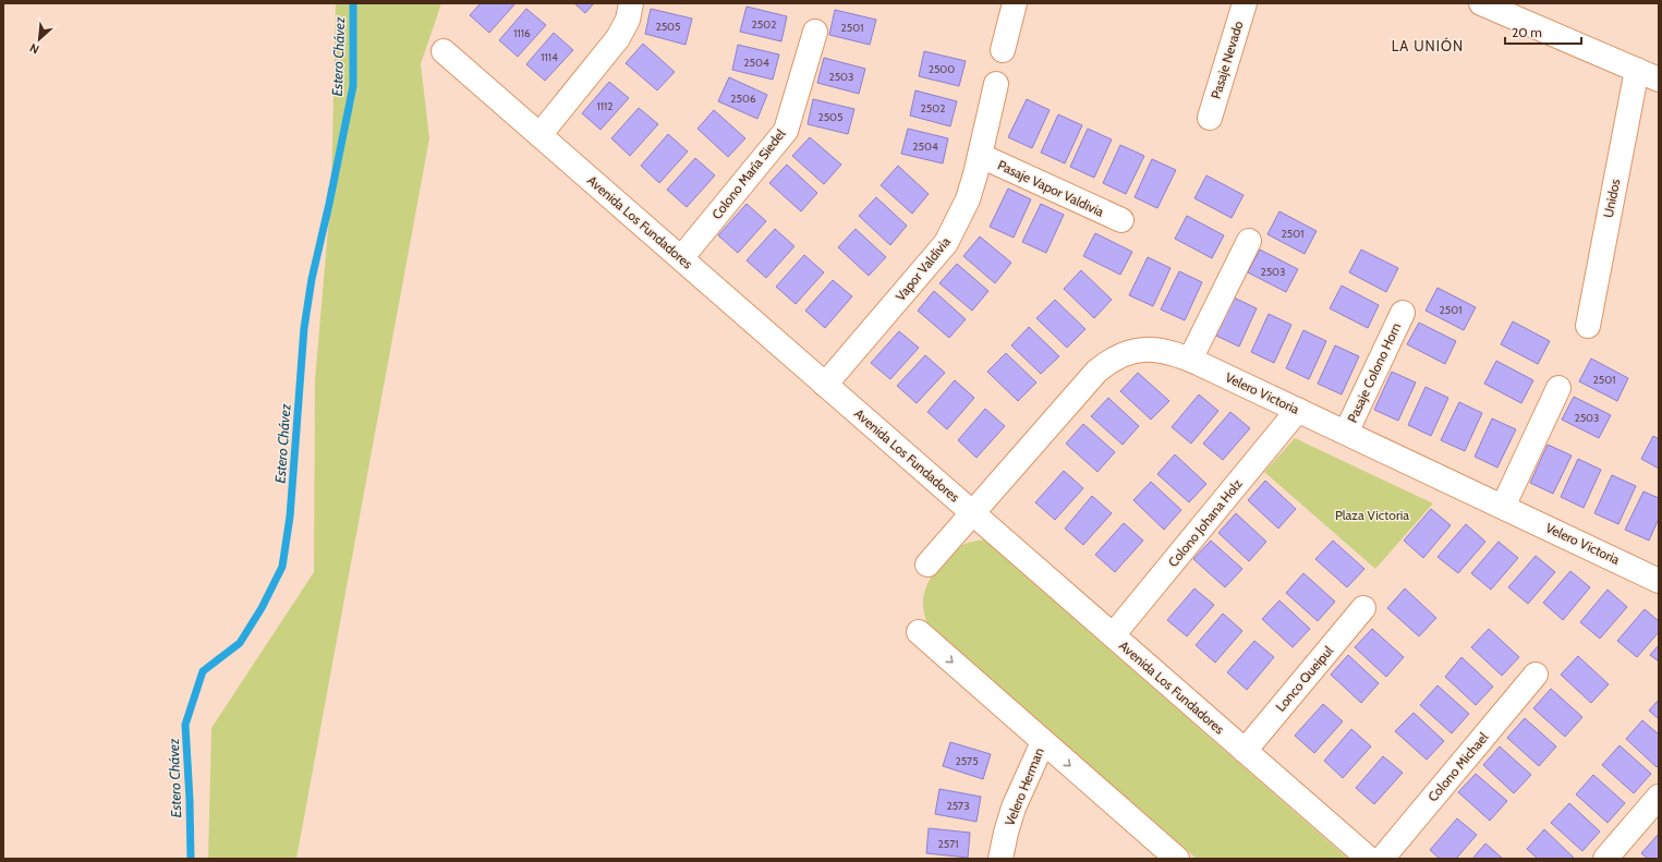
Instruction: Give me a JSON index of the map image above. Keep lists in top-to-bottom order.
{
  "streets": {
    "street": [
      "Pasaje Nevado",
      "Colono María Siedel",
      "Pasaje Vapor Valdivia",
      "Unidos",
      "Avenida Los Fundadores",
      "Vapor Valdivia",
      "Pasaje Colono Horn",
      "Velero Victoria",
      "Colono Johana Holz",
      "Lonco Queipul",
      "Colono Michael",
      "Velero Herman"
    ]
  },
  "crossings": [
    ["Colono María Siedel", "Avenida Los Fundadores"],
    ["Pasaje Vapor Valdivia", "Vapor Valdivia"],
    ["Avenida Los Fundadores", "Vapor Valdivia"],
    ["Avenida Los Fundadores", "Velero Victoria"],
    ["Avenida Los Fundadores", "Colono Johana Holz"],
    ["Avenida Los Fundadores", "Lonco Queipul"],
    ["Pasaje Colono Horn", "Velero Victoria"],
    ["Velero Victoria", "Colono Johana Holz"]
  ],
  "districts": ["LA UNIÓN"],
  "water": ["Estero Chávez"],
  "parks": ["Plaza Victoria"],
  "house_numbers": [
    "2502",
    "2505",
    "2501",
    "1116",
    "1114",
    "2504",
    "2500",
    "2503",
    "2506",
    "1112",
    "2502",
    "2505",
    "2504",
    "2501",
    "2503",
    "2501",
    "2501",
    "2503",
    "2575",
    "2573",
    "2571"
  ],
  "scale_bar": "20 m",
  "north": "bottom left"
}
